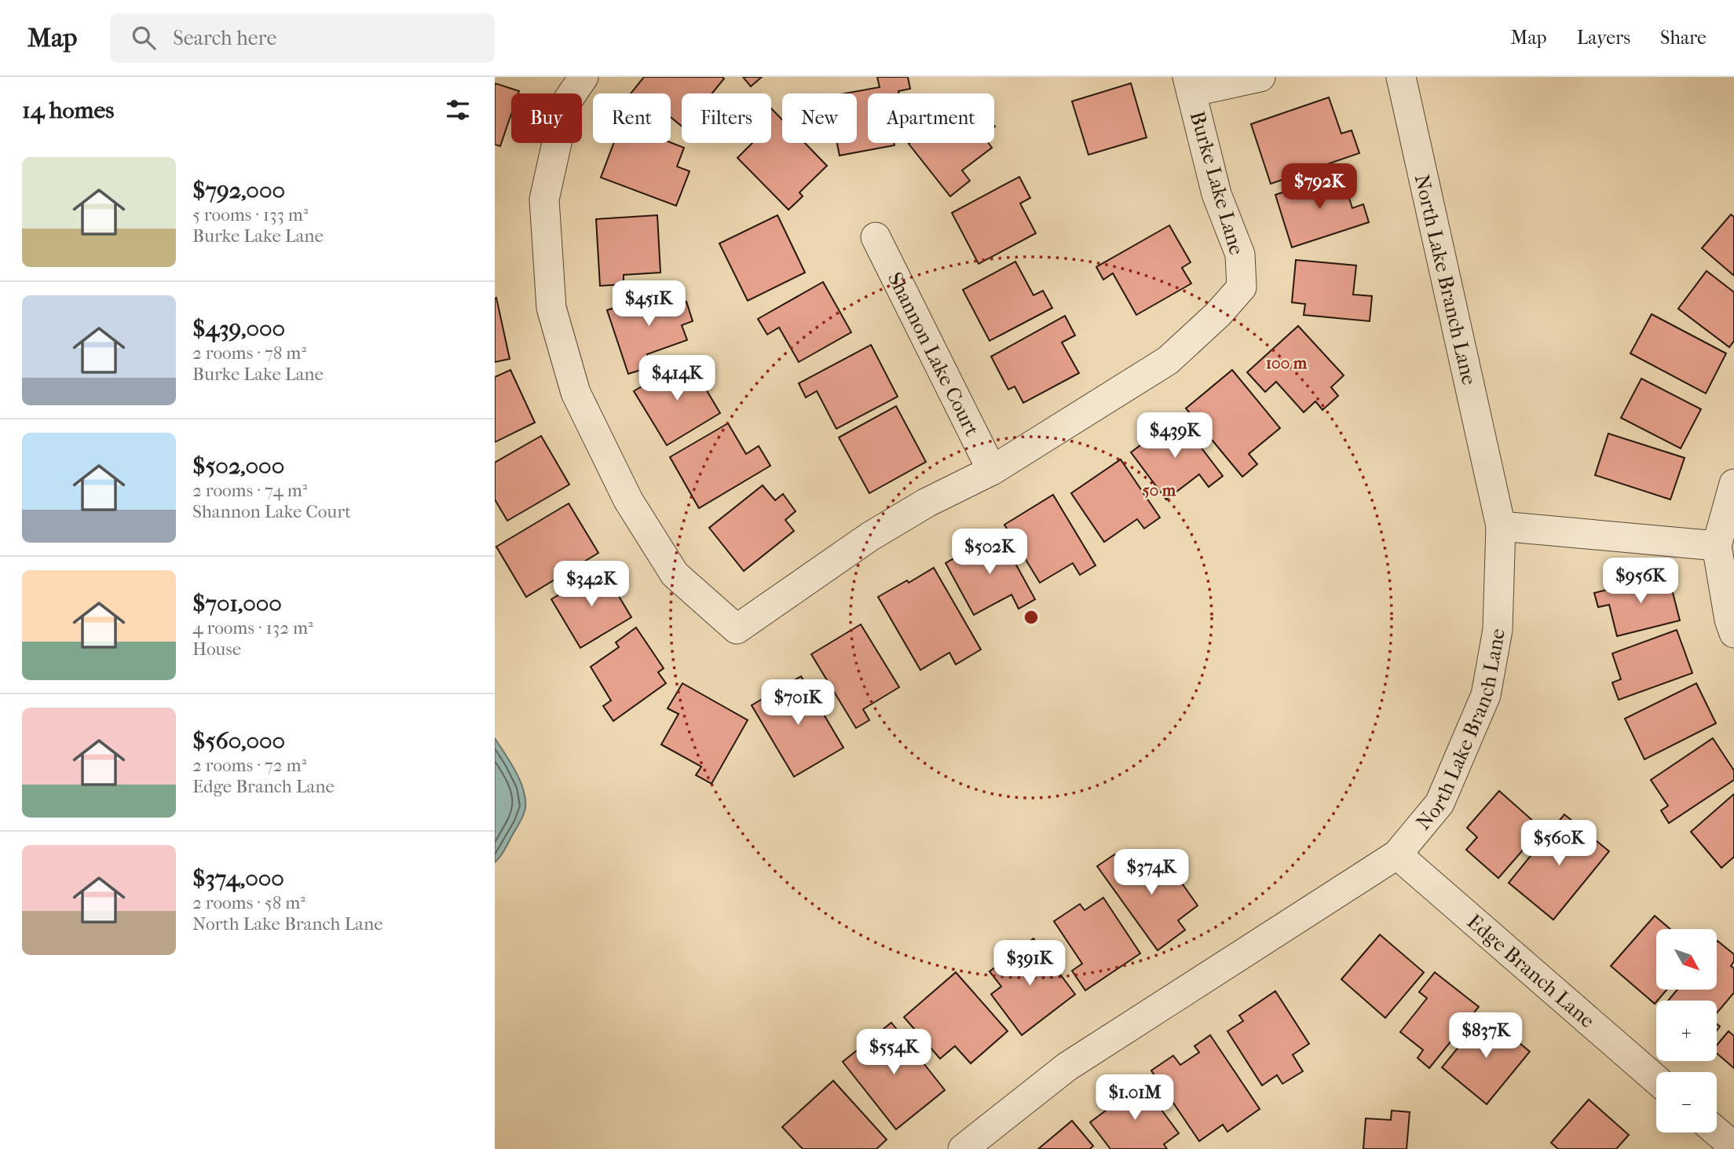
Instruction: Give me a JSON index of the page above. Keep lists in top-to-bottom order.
{
  "streets": {
    "street": [
      "Burke Lake Lane",
      "North Lake Branch Lane",
      "Shannon Lake Court",
      "Edge Branch Lane"
    ]
  },
  "crossings": [
    ["Burke Lake Lane", "Shannon Lake Court"],
    ["North Lake Branch Lane", "Edge Branch Lane"]
  ],
  "north": "bottom right",
  "page": {
    "header": "Map",
    "search": "Search here",
    "nav": ["Map", "Layers", "Share"],
    "heading": "14 homes",
    "chip": [
      "Buy",
      "Rent",
      "Filters",
      "New",
      "Apartment"
    ],
    "list": [
      {
        "name": "$792,000",
        "note": "5 rooms · 133 m² · Burke Lake Lane"
      },
      {
        "name": "$439,000",
        "note": "2 rooms · 78 m² · Burke Lake Lane"
      },
      {
        "name": "$502,000",
        "note": "2 rooms · 74 m² · Shannon Lake Court"
      },
      {
        "name": "$701,000",
        "note": "4 rooms · 132 m² · House"
      },
      {
        "name": "$560,000",
        "note": "2 rooms · 72 m² · Edge Branch Lane"
      },
      {
        "name": "$374,000",
        "note": "2 rooms · 58 m² · North Lake Branch Lane"
      }
    ],
    "price": [
      "$792K",
      "$451K",
      "$414K",
      "$439K",
      "$502K",
      "$956K",
      "$342K",
      "$701K",
      "$560K",
      "$374K",
      "$391K",
      "$837K",
      "$554K",
      "$1.01M"
    ],
    "map_buttons": ["+", "−"]
  },
  "rings": ["100 m", "50 m"]
}
